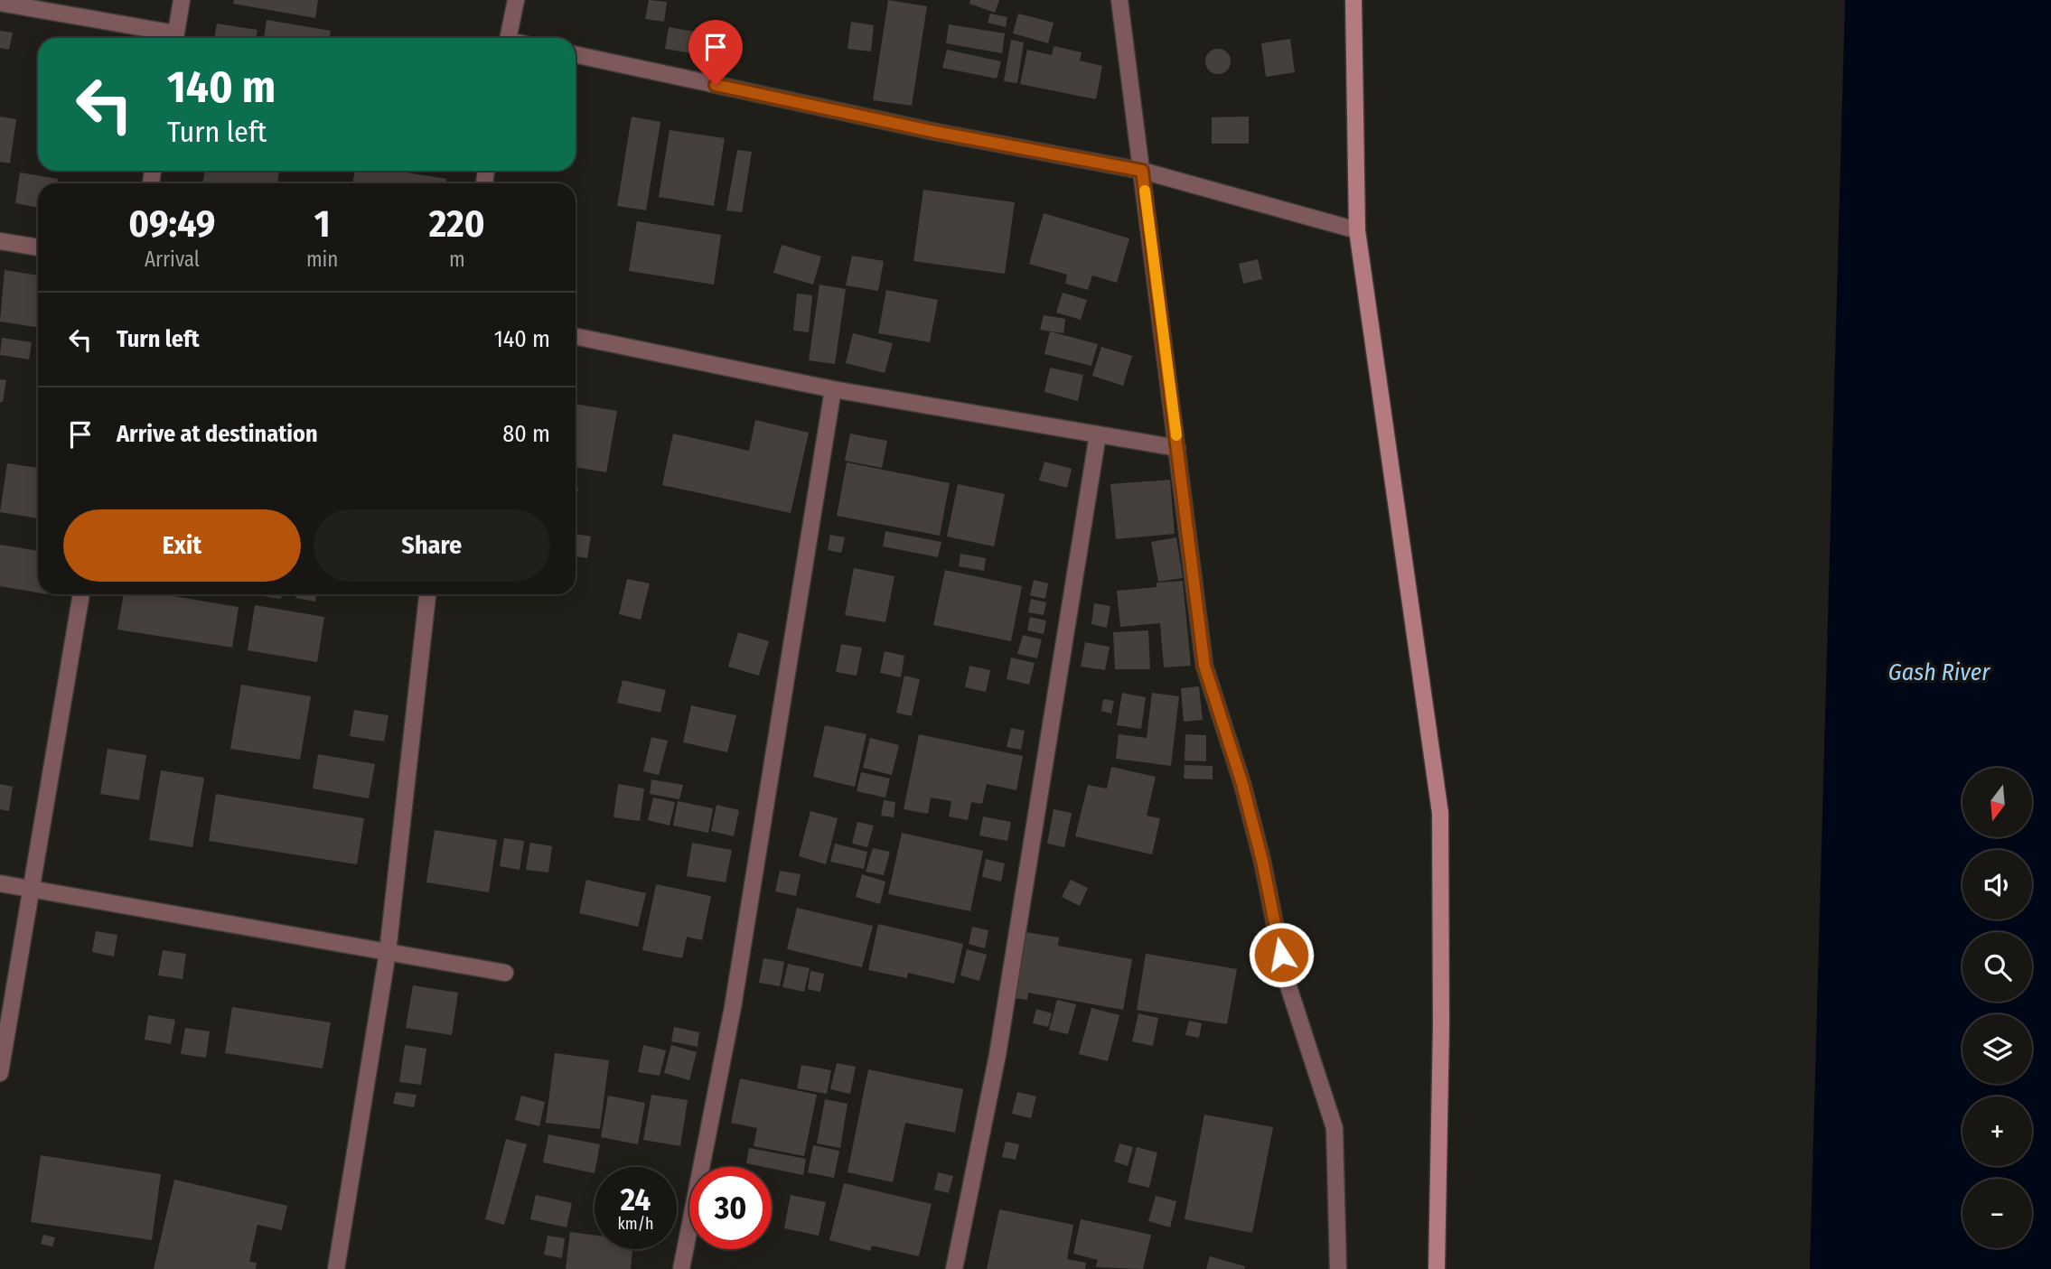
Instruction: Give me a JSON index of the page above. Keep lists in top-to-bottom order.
{
  "water": ["Gash River"],
  "north": "bottom",
  "page": {
    "turn": ["140 m", "Turn left"],
    "eta": [
      "09:49",
      "Arrival",
      "1",
      "min",
      "220",
      "m"
    ],
    "list": [
      {
        "name": "Turn left",
        "value": "140 m"
      },
      {
        "name": "Arrive at destination",
        "value": "80 m"
      }
    ],
    "buttons": ["Exit", "Share"],
    "map_buttons": ["+", "−"],
    "speed": "24 km/h",
    "limit": "30"
  }
}
